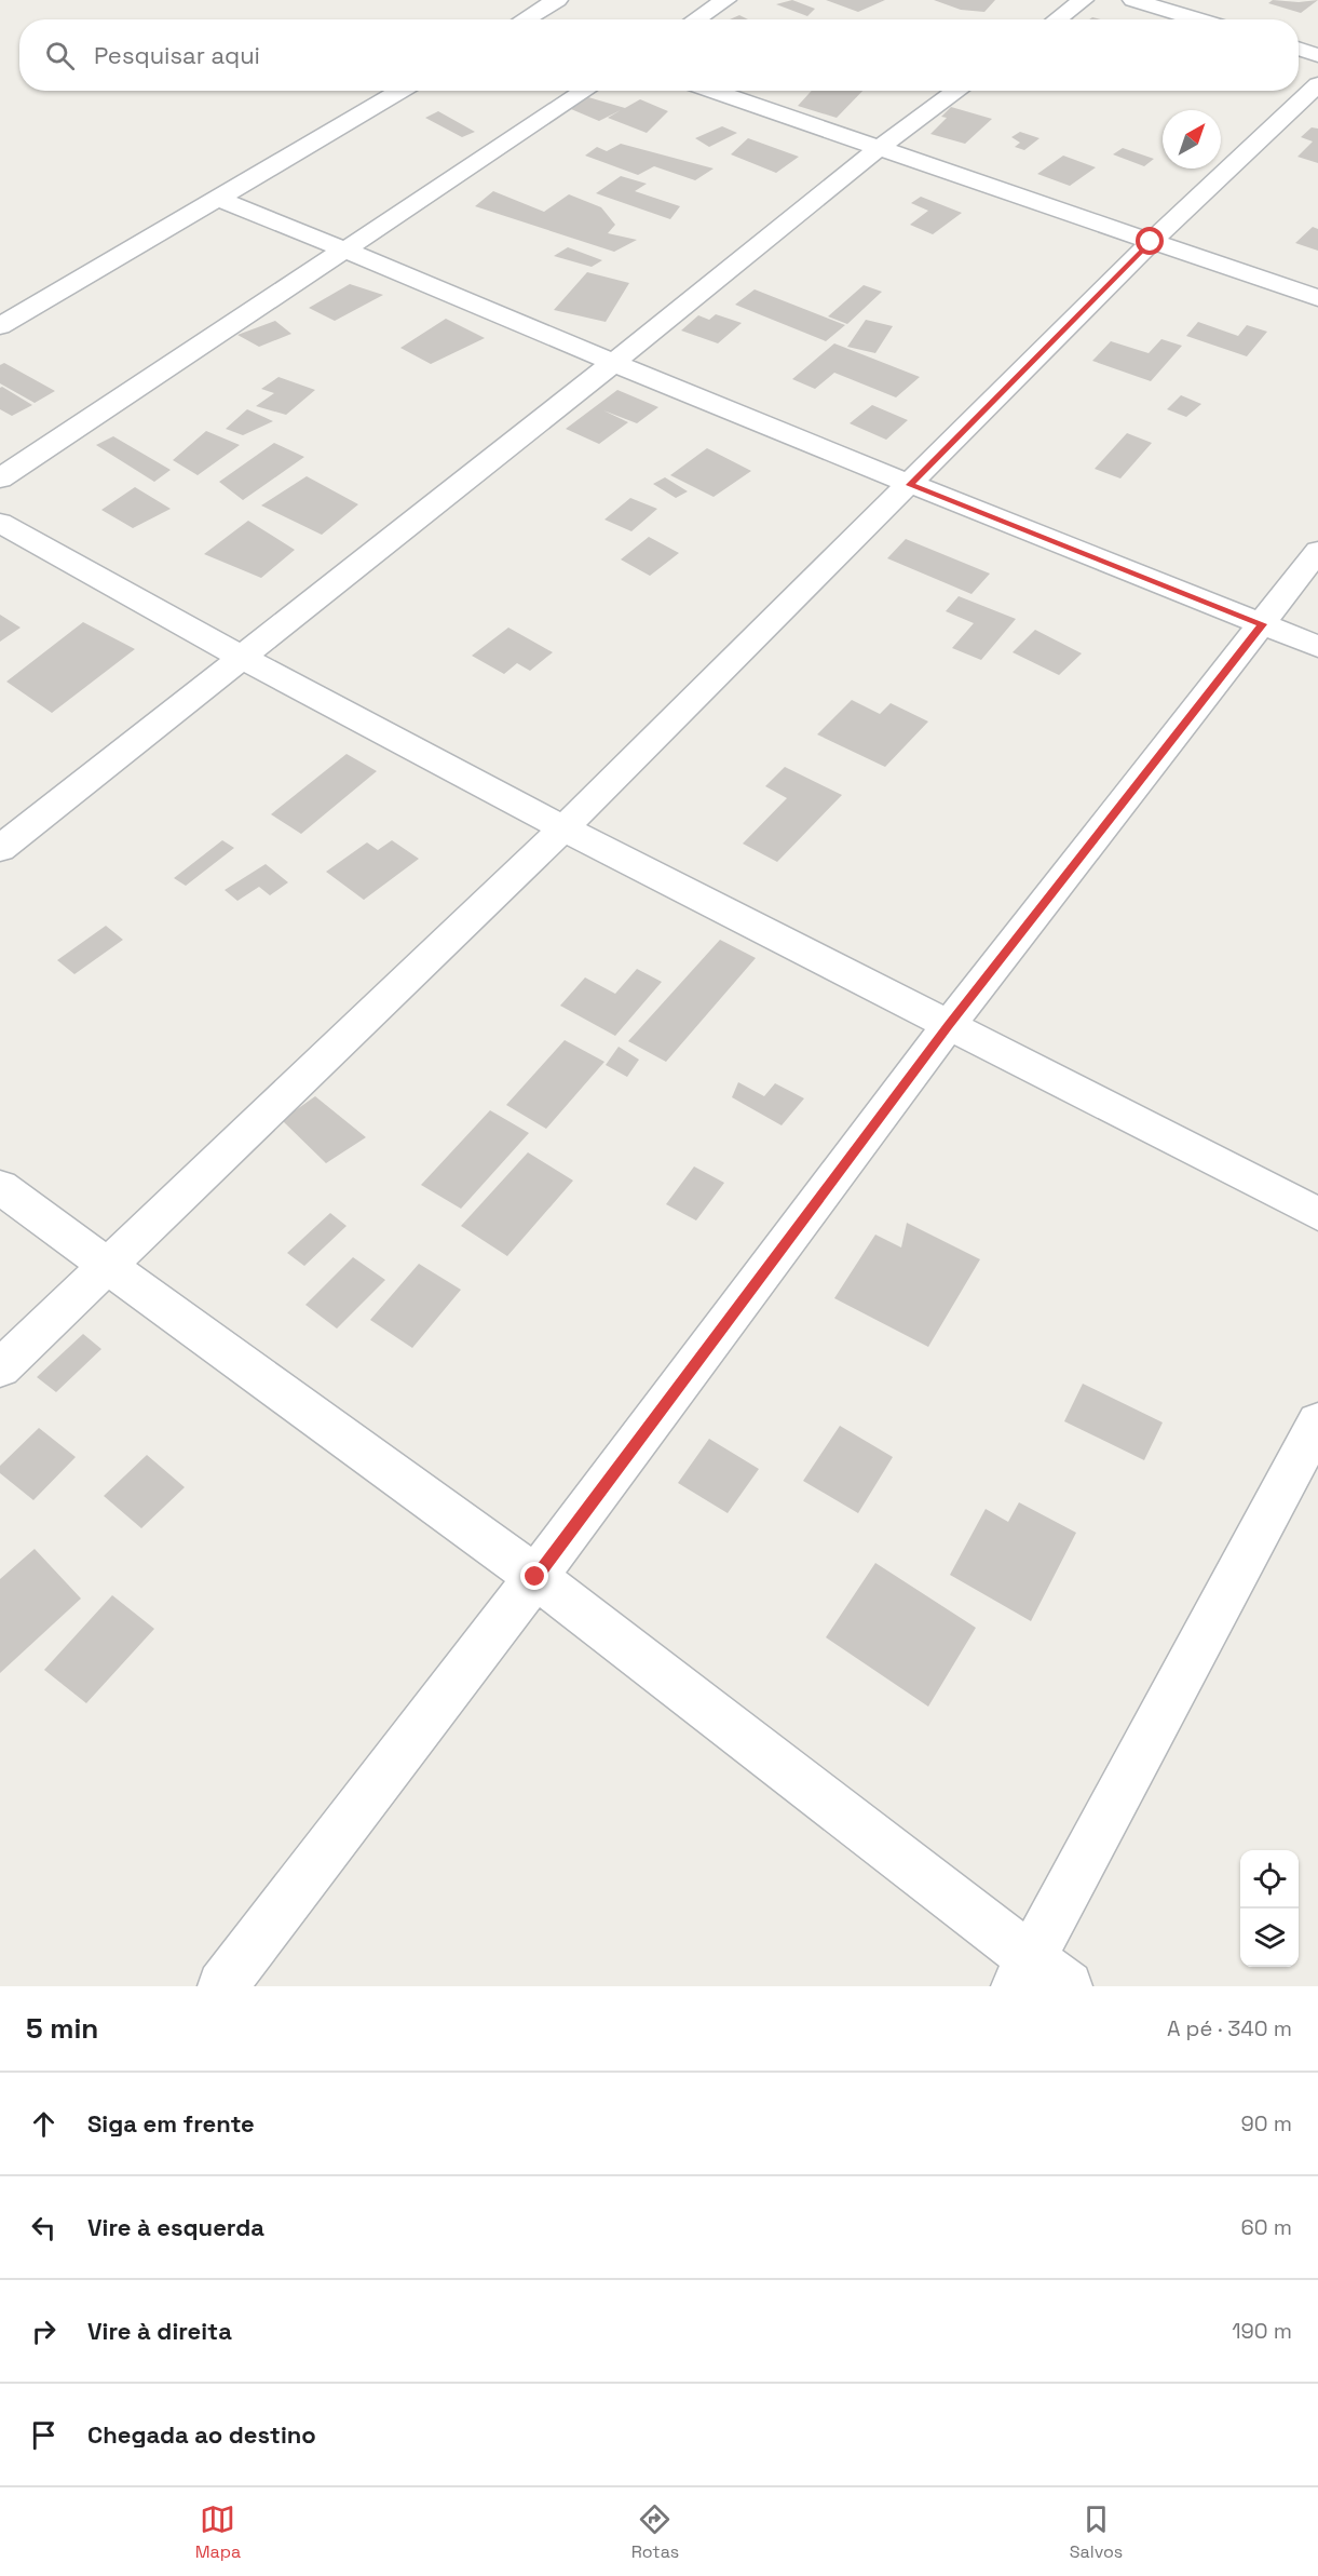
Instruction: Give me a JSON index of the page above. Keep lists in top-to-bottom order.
{
  "north": "top right",
  "page": {
    "search": "Pesquisar aqui",
    "heading": ["5 min", "A pé · 340 m"],
    "list": [
      ["Siga em frente", "90 m"],
      ["Vire à esquerda", "60 m"],
      ["Vire à direita", "190 m"],
      "Chegada ao destino"
    ],
    "nav": ["Mapa", "Rotas", "Salvos"]
  }
}
